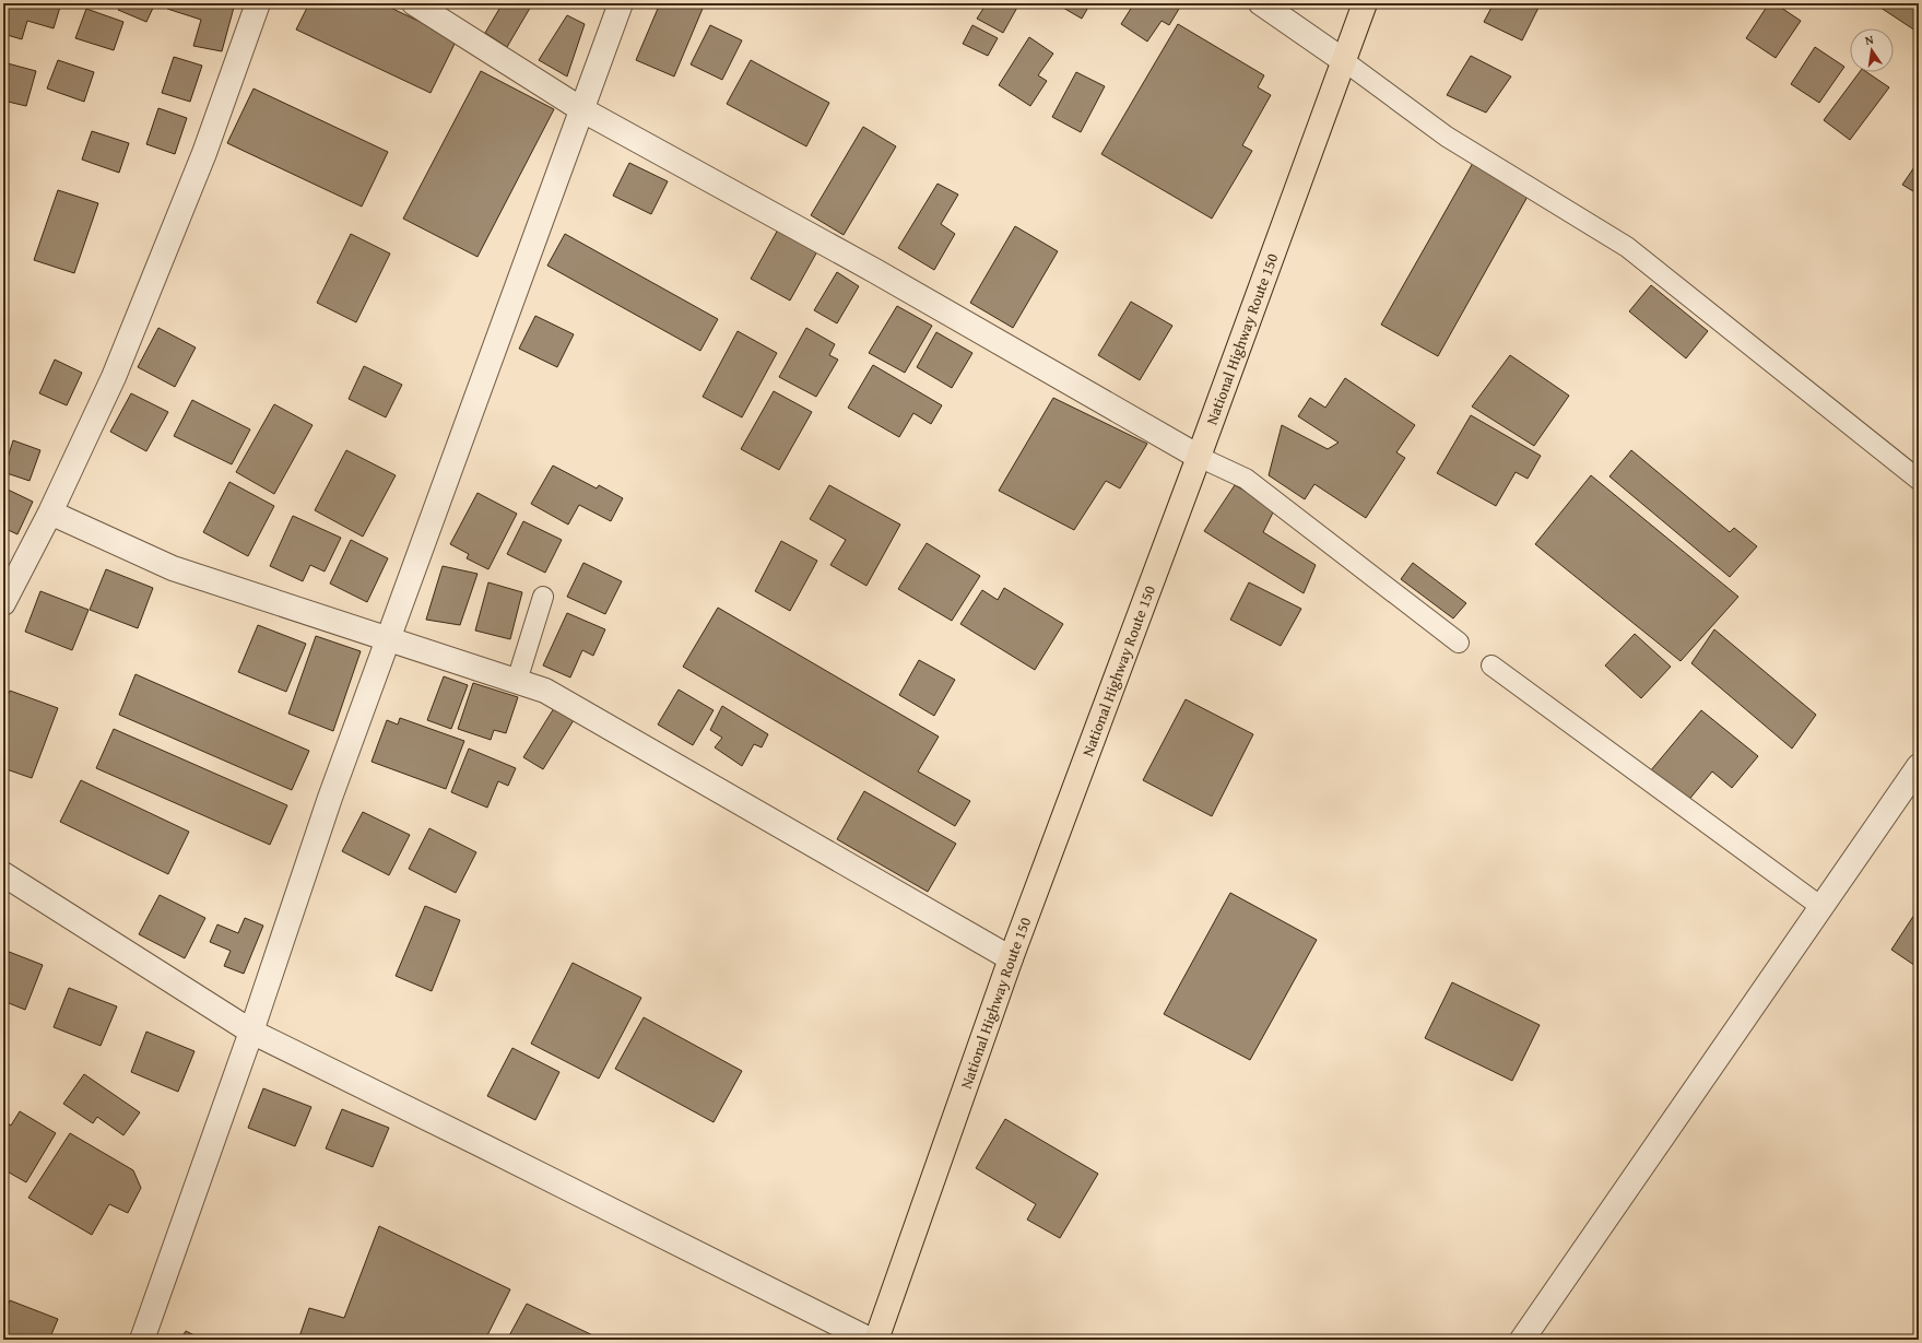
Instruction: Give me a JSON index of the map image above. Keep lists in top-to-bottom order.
{
  "streets": {
    "highway": ["National Highway Route 150"]
  },
  "north": "top"
}
